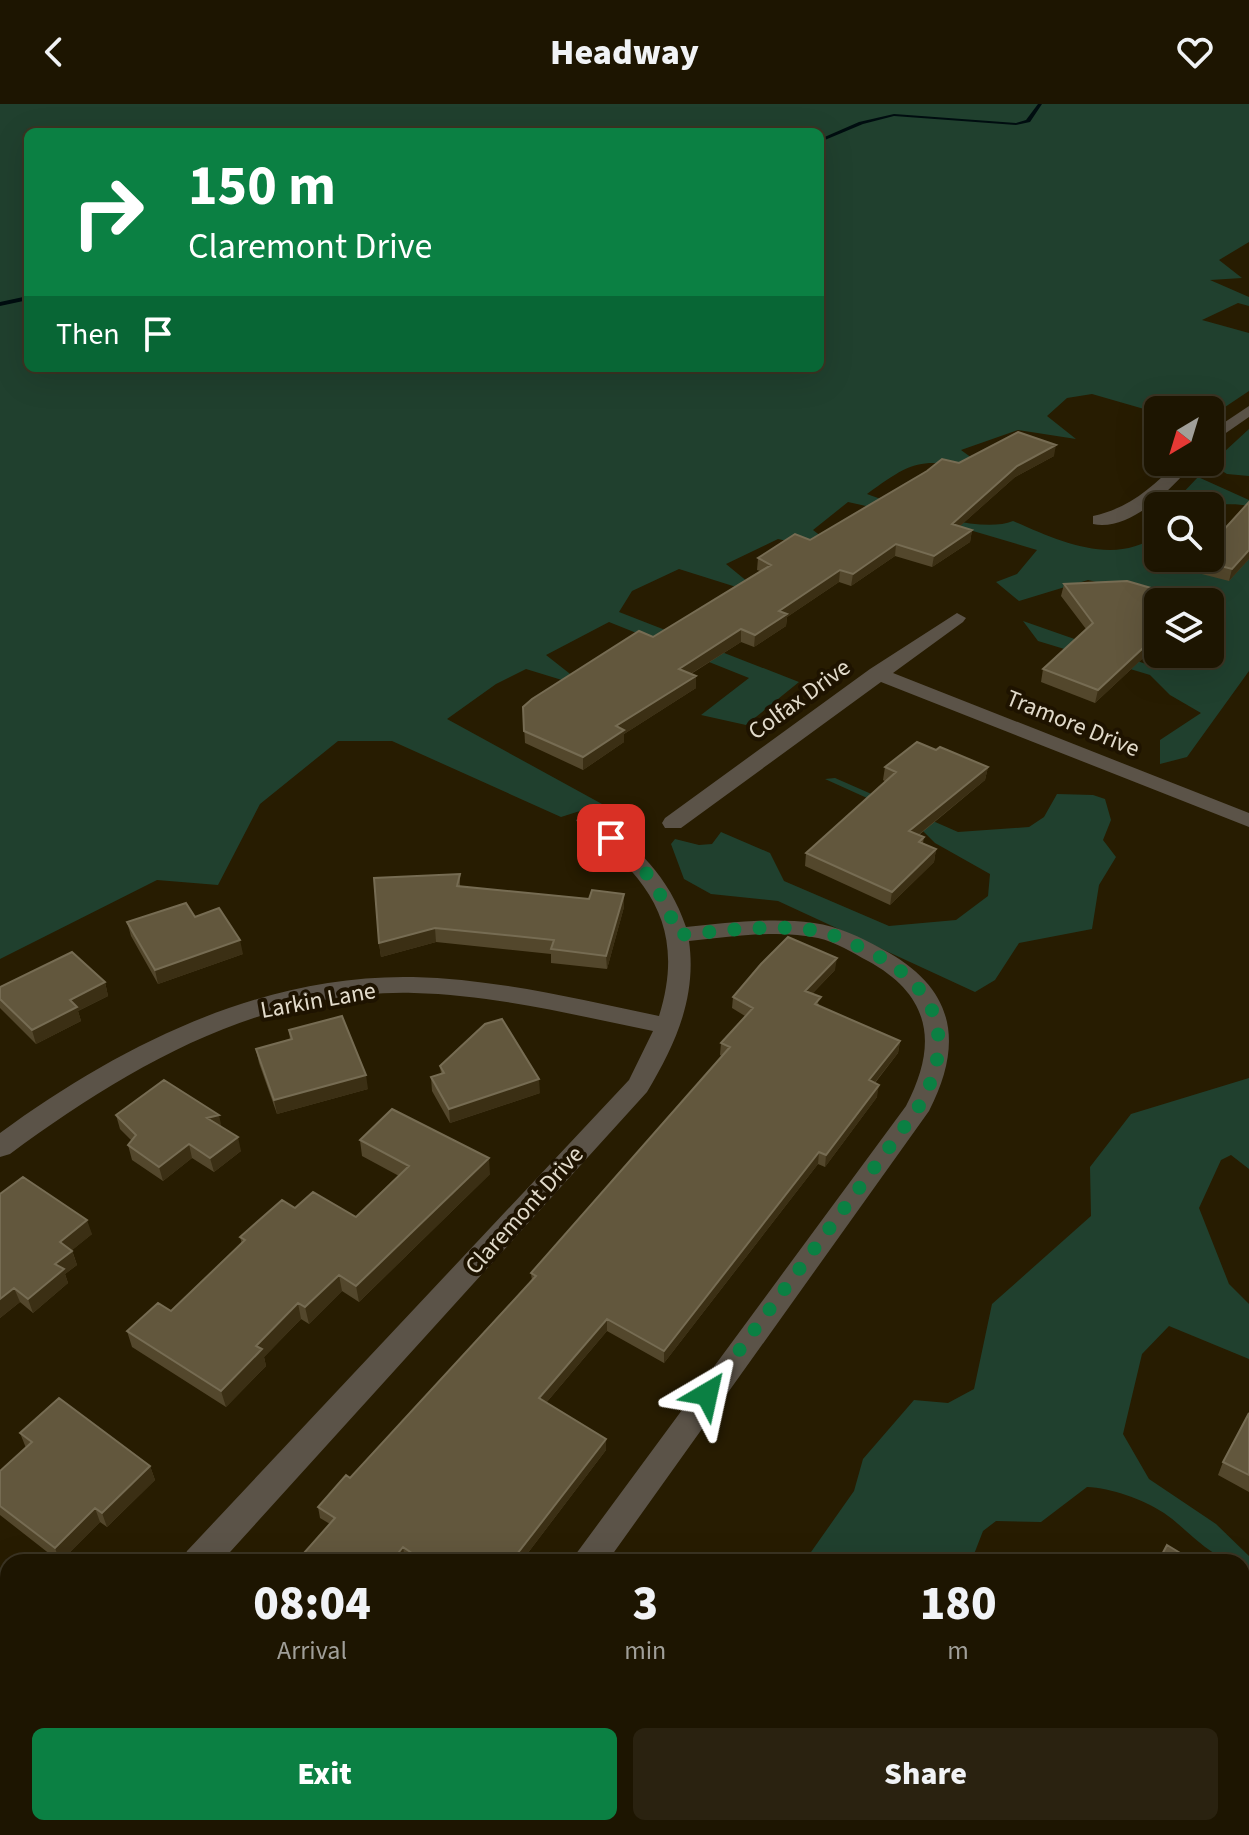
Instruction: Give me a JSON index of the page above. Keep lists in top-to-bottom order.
{
  "streets": {
    "street": [
      "Colfax Drive",
      "Tramore Drive",
      "Larkin Lane",
      "Claremont Drive"
    ]
  },
  "crossings": [
    ["Colfax Drive", "Tramore Drive"],
    ["Larkin Lane", "Claremont Drive"]
  ],
  "north": "bottom left",
  "page": {
    "header": "Headway",
    "turn": ["150 m", "Claremont Drive"],
    "then": "Then",
    "eta": [
      "08:04",
      "Arrival",
      "3",
      "min",
      "180",
      "m"
    ],
    "buttons": ["Exit", "Share"]
  }
}
